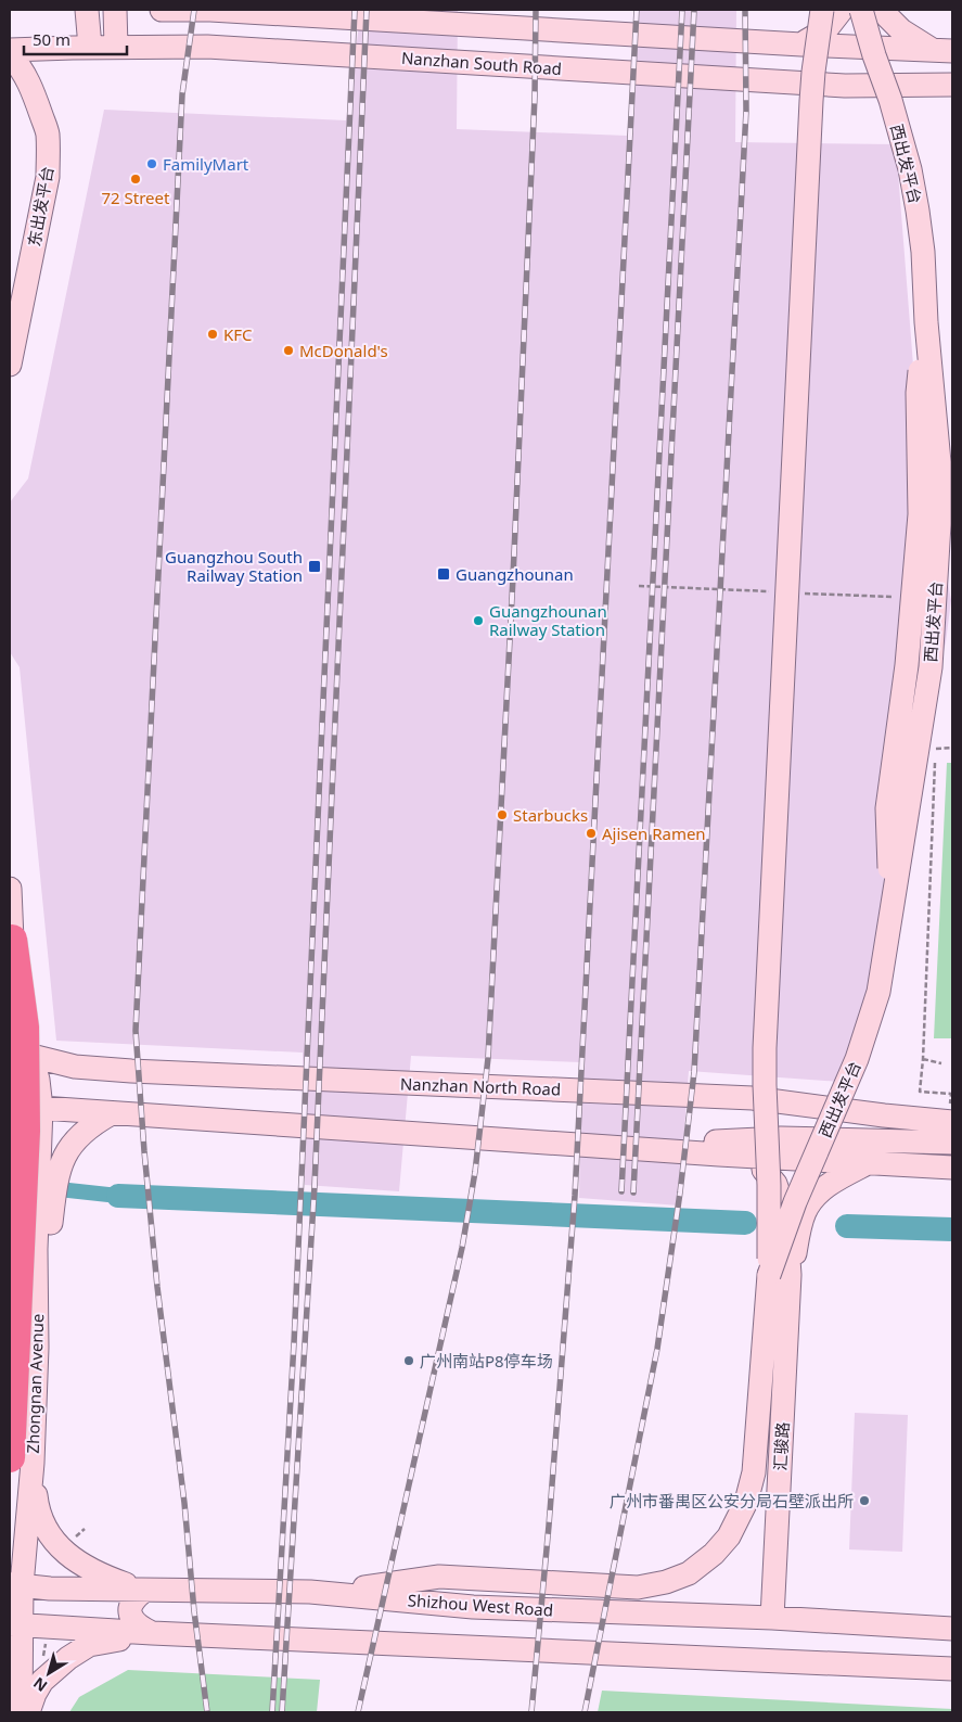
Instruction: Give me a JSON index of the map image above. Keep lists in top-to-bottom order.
{
  "streets": {
    "street": [
      "Nanzhan South Road",
      "西出发平台",
      "东出发平台",
      "Nanzhan North Road",
      "Zhongnan Avenue",
      "汇骏路",
      "Shizhou West Road"
    ]
  },
  "crossings": [
    ["西出发平台", "汇骏路"],
    ["Nanzhan North Road", "Zhongnan Avenue"],
    ["Zhongnan Avenue", "Shizhou West Road"],
    ["汇骏路", "Shizhou West Road"]
  ],
  "places": {
    "other": [
      "FamilyMart",
      "72 Street",
      "KFC",
      "McDonald's",
      "Guangzhounan Railway Station",
      "Starbucks",
      "Ajisen Ramen",
      "广州南站P8停车场",
      "广州市番禺区公安分局石壁派出所"
    ],
    "transit": ["Guangzhou South Railway Station", "Guangzhounan"]
  },
  "scale_bar": "50 m",
  "north": "bottom left"
}
